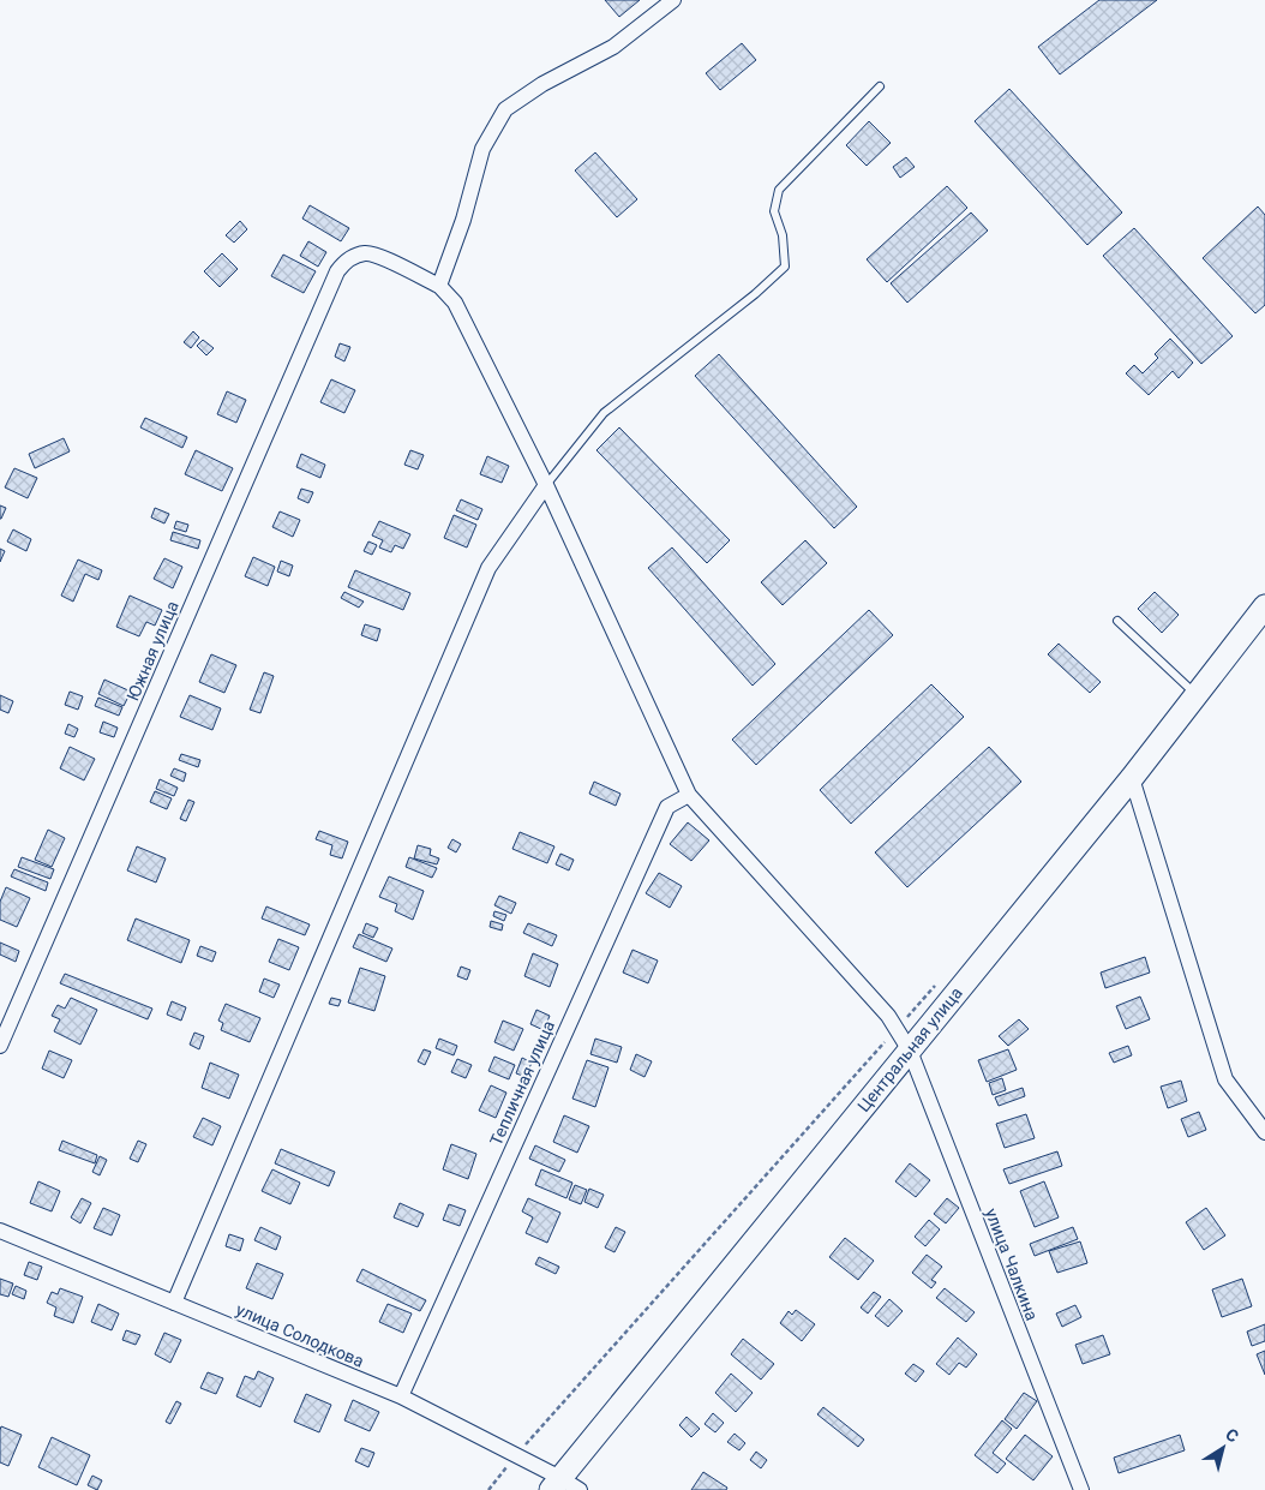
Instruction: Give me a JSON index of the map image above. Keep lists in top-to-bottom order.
{
  "streets": {
    "street": [
      "Южная улица",
      "Центральная улица",
      "Тепличная улица",
      "улица Чалкина",
      "улица Солодкова"
    ]
  },
  "crossings": [
    ["Южная улица", "улица Чалкина"],
    ["Центральная улица", "улица Чалкина"],
    ["Центральная улица", "улица Солодкова"],
    ["Тепличная улица", "улица Чалкина"],
    ["Тепличная улица", "улица Солодкова"]
  ],
  "north": "top right"
}
